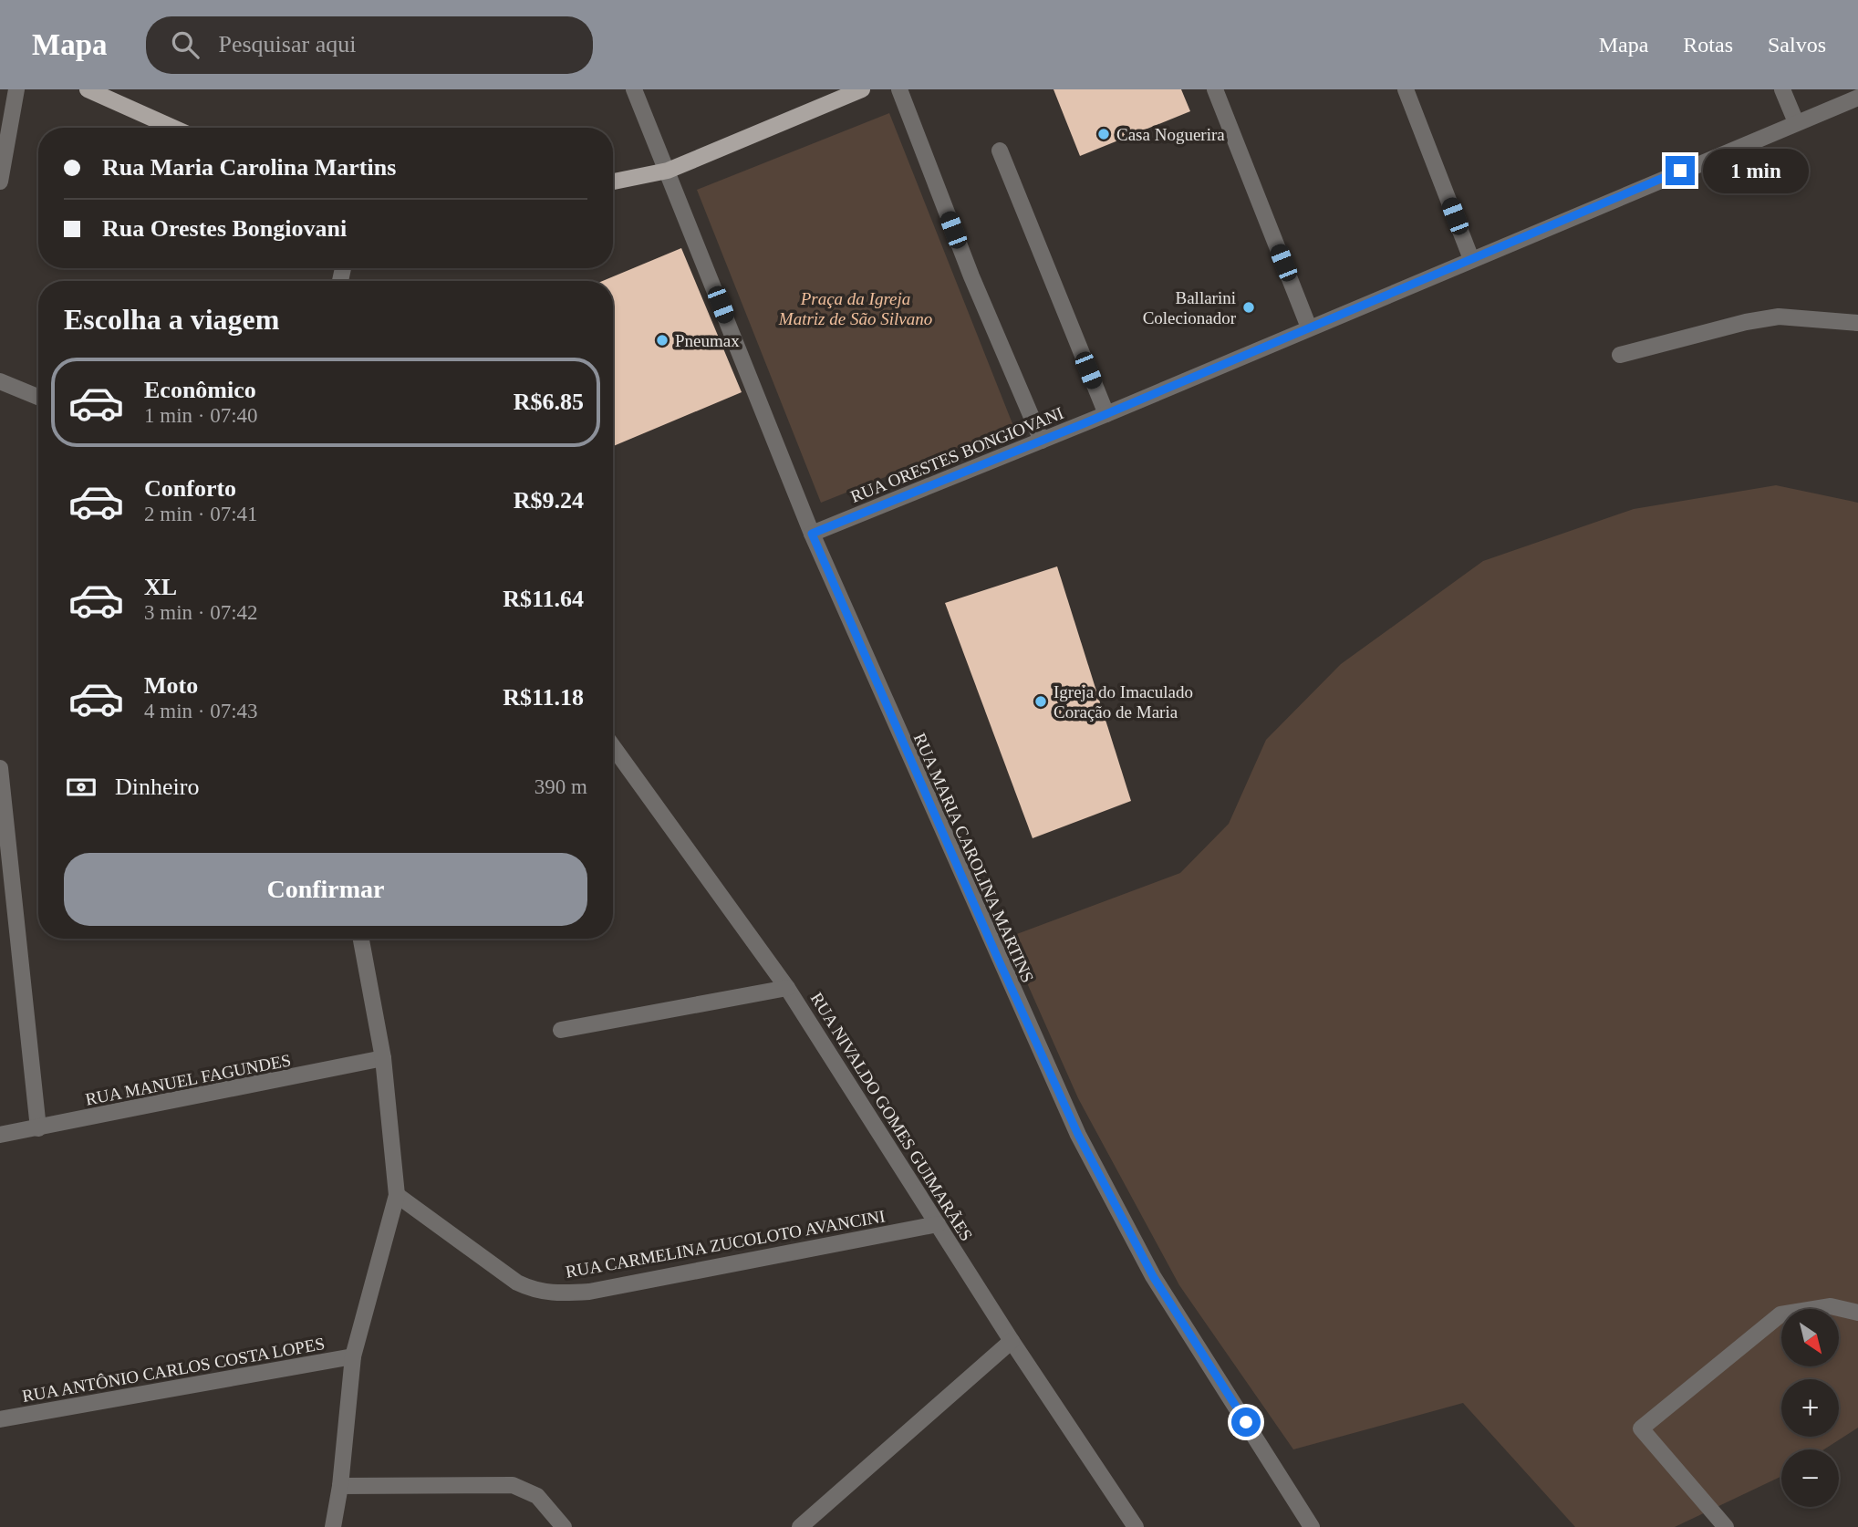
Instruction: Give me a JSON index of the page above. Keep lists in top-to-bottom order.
{
  "streets": {
    "street": [
      "RUA ORESTES BONGIOVANI",
      "RUA MARIA CAROLINA MARTINS",
      "RUA MANUEL FAGUNDES",
      "RUA NIVALDO GOMES GUIMARÃES",
      "RUA CARMELINA ZUCOLOTO AVANCINI",
      "RUA ANTÔNIO CARLOS COSTA LOPES"
    ]
  },
  "crossings": [
    ["RUA ORESTES BONGIOVANI", "RUA MARIA CAROLINA MARTINS"],
    ["RUA NIVALDO GOMES GUIMARÃES", "RUA CARMELINA ZUCOLOTO AVANCINI"]
  ],
  "parks": ["Praça da Igreja Matriz de São Silvano"],
  "places": [
    "Casa Noguerira",
    "Ballarini Colecionador",
    "Pneumax",
    "Igreja do Imaculado Coração de Maria"
  ],
  "north": "bottom right",
  "page": {
    "header": "Mapa",
    "search": "Pesquisar aqui",
    "nav": ["Mapa", "Rotas", "Salvos"],
    "banner": ["Rua Maria Carolina Martins", "Rua Orestes Bongiovani"],
    "bubble": "1 min",
    "heading": "Escolha a viagem",
    "list": [
      {
        "name": "Econômico",
        "note": "1 min · 07:40",
        "value": "R$6.85"
      },
      {
        "name": "Conforto",
        "note": "2 min · 07:41",
        "value": "R$9.24"
      },
      {
        "name": "XL",
        "note": "3 min · 07:42",
        "value": "R$11.64"
      },
      {
        "name": "Moto",
        "note": "4 min · 07:43",
        "value": "R$11.18"
      }
    ],
    "pay": ["Dinheiro", "390 m"],
    "buttons": "Confirmar",
    "map_buttons": ["+", "−"]
  }
}
